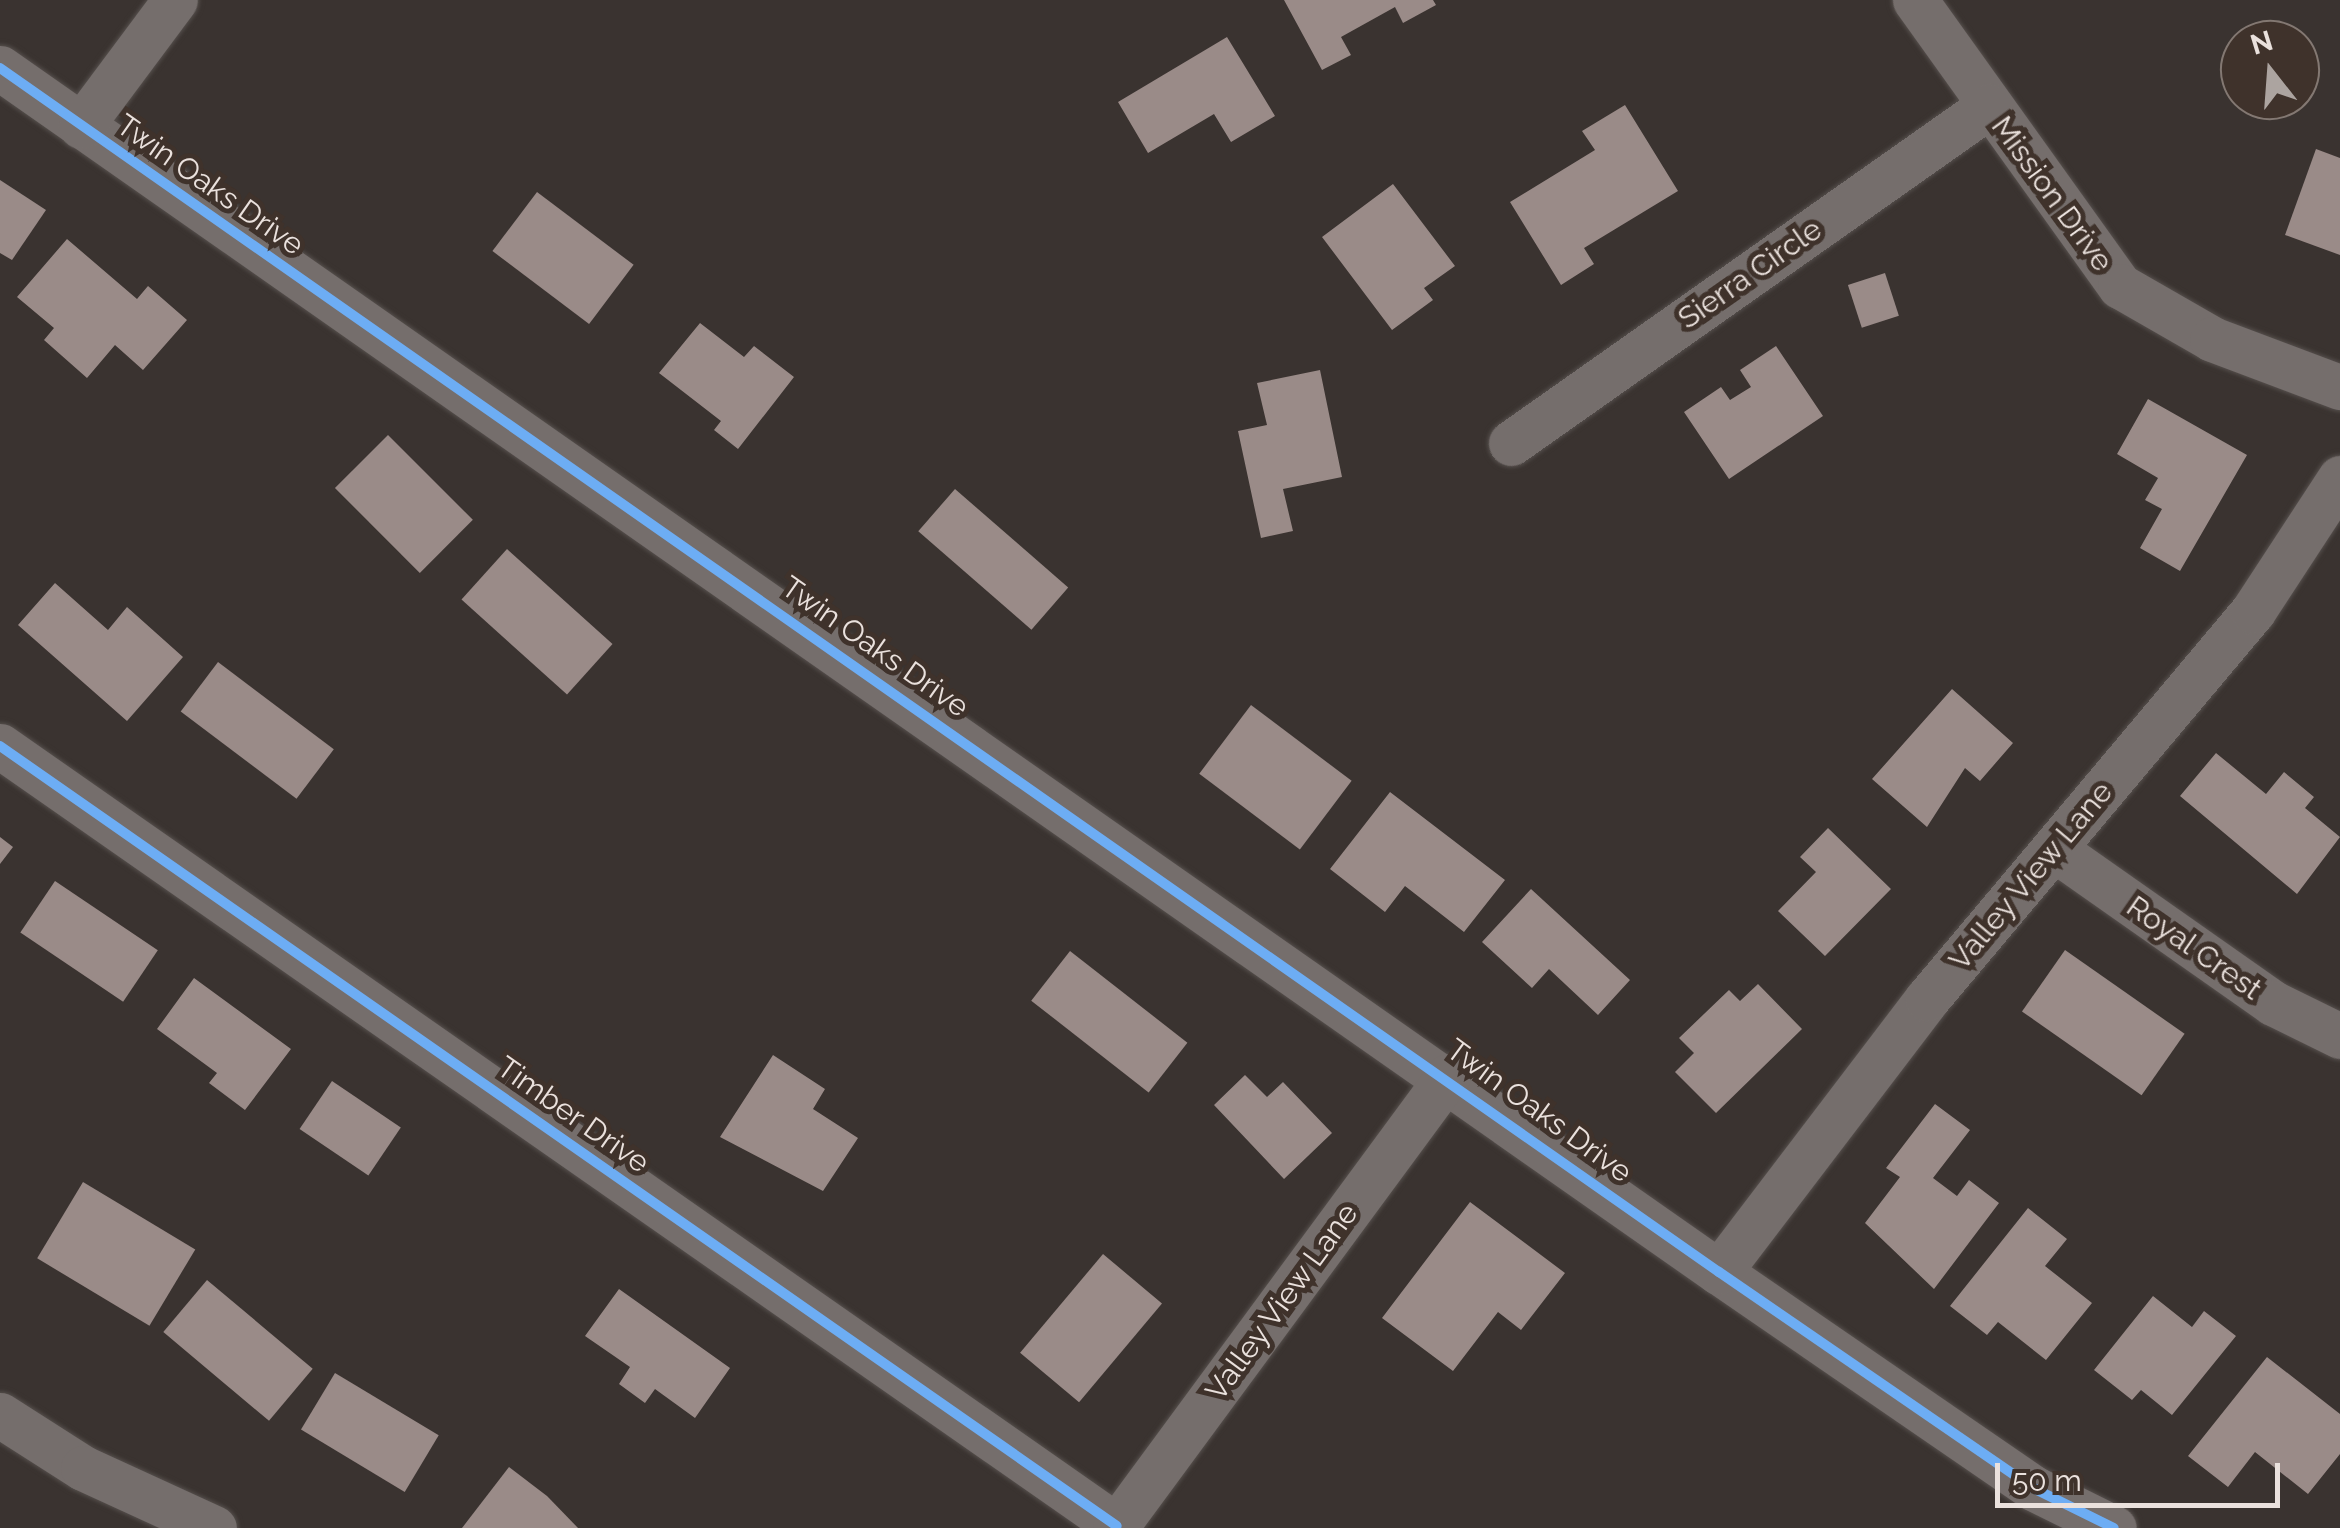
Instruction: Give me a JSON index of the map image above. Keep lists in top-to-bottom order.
{
  "streets": {
    "street": [
      "Twin Oaks Drive",
      "Mission Drive",
      "Sierra Circle",
      "Valley View Lane",
      "Royal Crest",
      "Timber Drive"
    ]
  },
  "crossings": [
    ["Twin Oaks Drive", "Valley View Lane"],
    ["Mission Drive", "Sierra Circle"],
    ["Valley View Lane", "Royal Crest"],
    ["Valley View Lane", "Timber Drive"]
  ],
  "scale_bar": "50 m",
  "north": "top"
}
